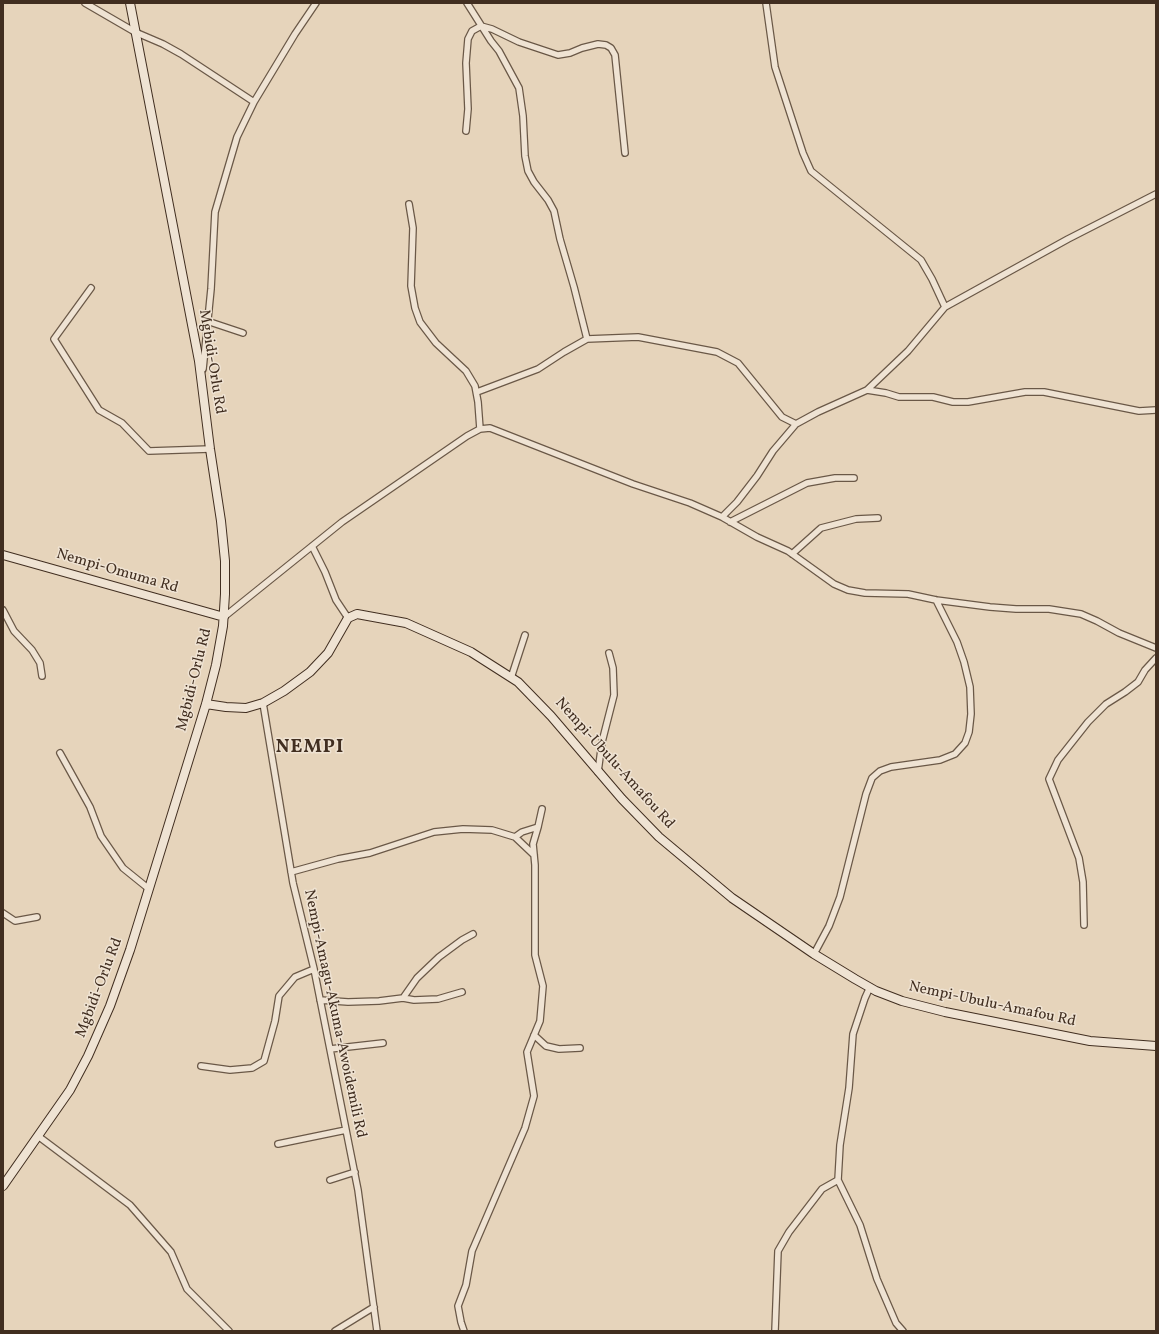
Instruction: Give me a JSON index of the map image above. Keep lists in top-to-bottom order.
{
  "streets": {
    "street": [
      "Mgbidi-Orlu Rd",
      "Nempi-Omuma Rd",
      "Nempi-Ubulu-Amafou Rd",
      "Nempi-Amagu-Akuma-Awoidemili Rd"
    ]
  },
  "crossings": [
    ["Mgbidi-Orlu Rd", "Nempi-Omuma Rd"]
  ],
  "districts": ["NEMPI"]
}
